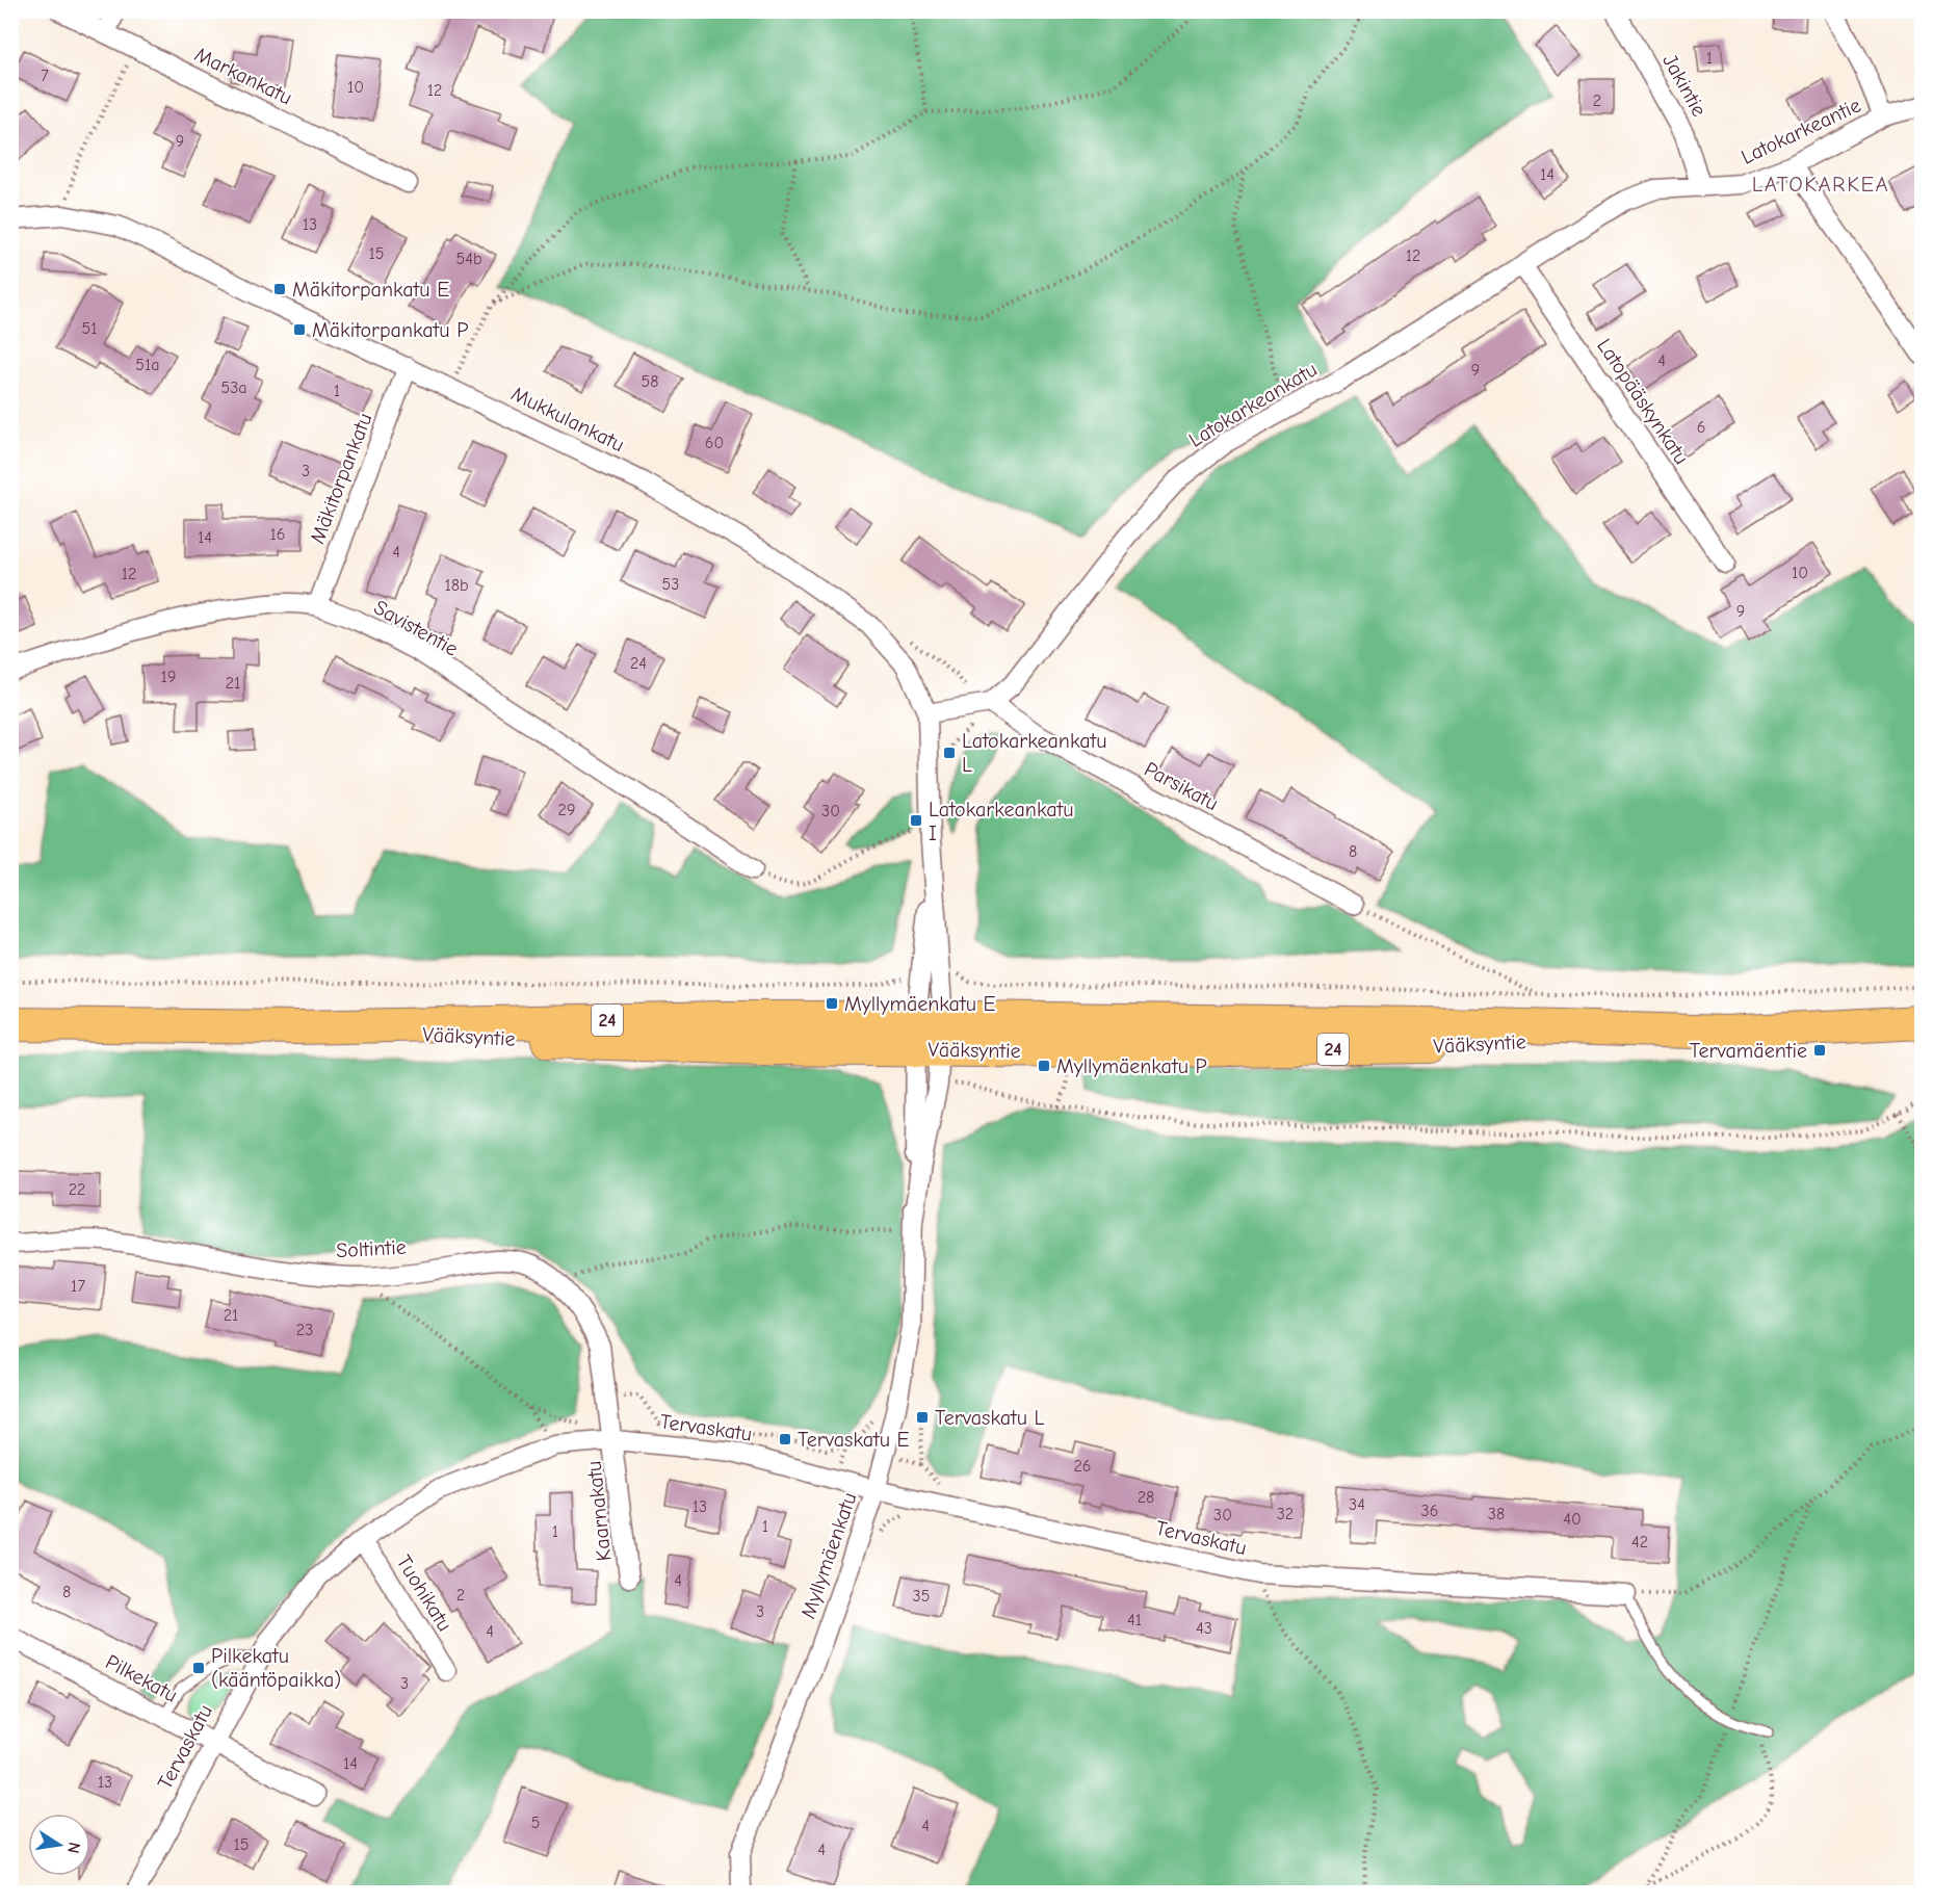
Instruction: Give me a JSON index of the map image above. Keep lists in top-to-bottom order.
{
  "streets": {
    "highway": ["24", "Vääksyntie"],
    "street": [
      "Markankatu",
      "Jakintie",
      "Latokarkeantie",
      "Latopääskynkatu",
      "Latokarkeankatu",
      "Mukkulankatu",
      "Mäkitorpankatu",
      "Savistentie",
      "Parsikatu",
      "Soltintie",
      "Tervaskatu",
      "Kaarnakatu",
      "Myllymäenkatu",
      "Tuohikatu",
      "Pilkekatu"
    ]
  },
  "crossings": [
    ["Jakintie", "Latokarkeantie"],
    ["Latokarkeantie", "Latokarkeankatu"],
    ["Latopääskynkatu", "Latokarkeankatu"],
    ["Latokarkeankatu", "Parsikatu"],
    ["Mukkulankatu", "Mäkitorpankatu"],
    ["Mukkulankatu", "Vääksyntie"],
    ["Mukkulankatu", "Myllymäenkatu"],
    ["Mäkitorpankatu", "Savistentie"],
    ["Vääksyntie", "Myllymäenkatu"],
    ["Soltintie", "Tervaskatu"],
    ["Soltintie", "Kaarnakatu"],
    ["Tervaskatu", "Kaarnakatu"],
    ["Tervaskatu", "Myllymäenkatu"],
    ["Tervaskatu", "Tuohikatu"],
    ["Tervaskatu", "Pilkekatu"]
  ],
  "districts": ["LATOKARKEA"],
  "places": {
    "transit": [
      "Mäkitorpankatu E",
      "Mäkitorpankatu P",
      "Latokarkeankatu L",
      "Latokarkeankatu I",
      "Myllymäenkatu E",
      "Tervamäentie",
      "Myllymäenkatu P",
      "Tervaskatu L",
      "Tervaskatu E",
      "Pilkekatu (kääntöpaikka)"
    ]
  },
  "house_numbers": [
    "1",
    "7",
    "10",
    "12",
    "2",
    "9",
    "14",
    "13",
    "15",
    "12",
    "54b",
    "51",
    "4",
    "51a",
    "9",
    "58",
    "53a",
    "1",
    "6",
    "60",
    "3",
    "16",
    "14",
    "4",
    "10",
    "12",
    "53",
    "18b",
    "9",
    "24",
    "19",
    "21",
    "29",
    "30",
    "8",
    "22",
    "17",
    "21",
    "23",
    "26",
    "28",
    "34",
    "13",
    "36",
    "32",
    "38",
    "30",
    "40",
    "1",
    "1",
    "42",
    "4",
    "8",
    "2",
    "35",
    "3",
    "41",
    "43",
    "4",
    "3",
    "14",
    "13",
    "5",
    "4",
    "15",
    "4"
  ],
  "north": "right"
}
